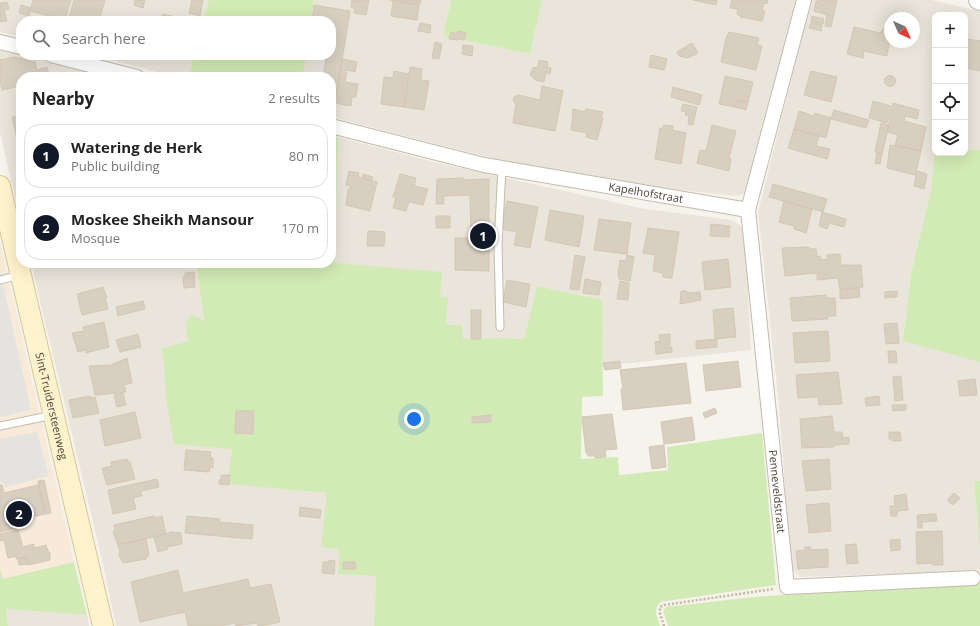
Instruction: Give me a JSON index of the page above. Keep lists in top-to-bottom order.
{
  "streets": {
    "main road": ["Sint-Truidersteenweg"],
    "street": ["Kapelhofstraat", "Penneveldstraat"]
  },
  "crossings": [
    ["Kapelhofstraat", "Penneveldstraat"]
  ],
  "north": "bottom right",
  "page": {
    "map_buttons": ["+", "−"],
    "search": "Search here",
    "heading": ["Nearby", "2 results"],
    "list": [
      {
        "mark": "1",
        "name": "Watering de Herk",
        "note": "Public building",
        "value": "80 m"
      },
      {
        "mark": "2",
        "name": "Moskee Sheikh Mansour",
        "note": "Mosque",
        "value": "170 m"
      }
    ],
    "pins": ["1", "2"]
  }
}
